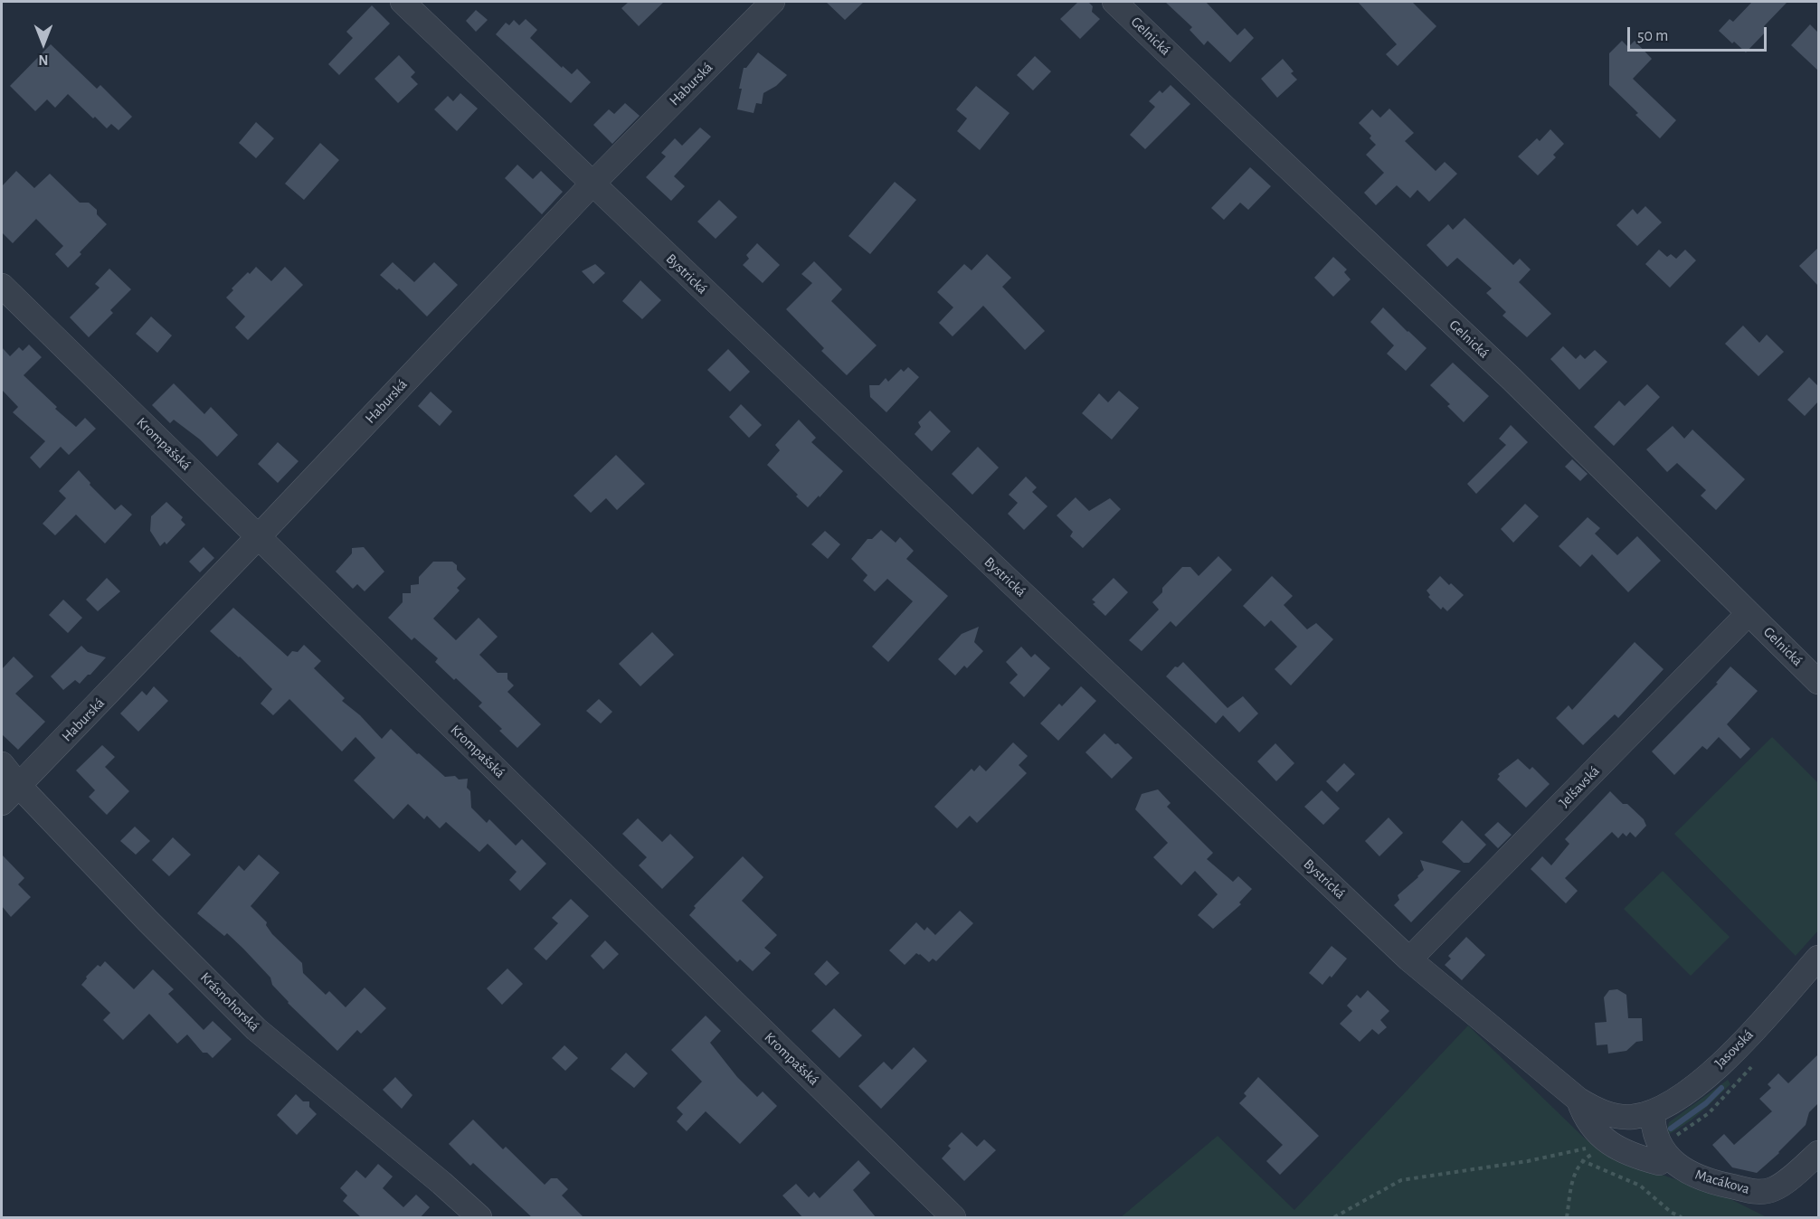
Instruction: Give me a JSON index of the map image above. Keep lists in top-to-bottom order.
{
  "streets": {
    "street": [
      "Gelnická",
      "Haburská",
      "Bystrická",
      "Krompašská",
      "Jelšavská",
      "Krásnohorská",
      "Jasovská",
      "Macákova"
    ]
  },
  "crossings": [
    ["Gelnická", "Jelšavská"],
    ["Haburská", "Bystrická"],
    ["Haburská", "Krompašská"],
    ["Haburská", "Krásnohorská"],
    ["Bystrická", "Jelšavská"],
    ["Bystrická", "Jasovská"],
    ["Bystrická", "Macákova"],
    ["Jasovská", "Macákova"]
  ],
  "scale_bar": "50 m",
  "north": "bottom"
}
